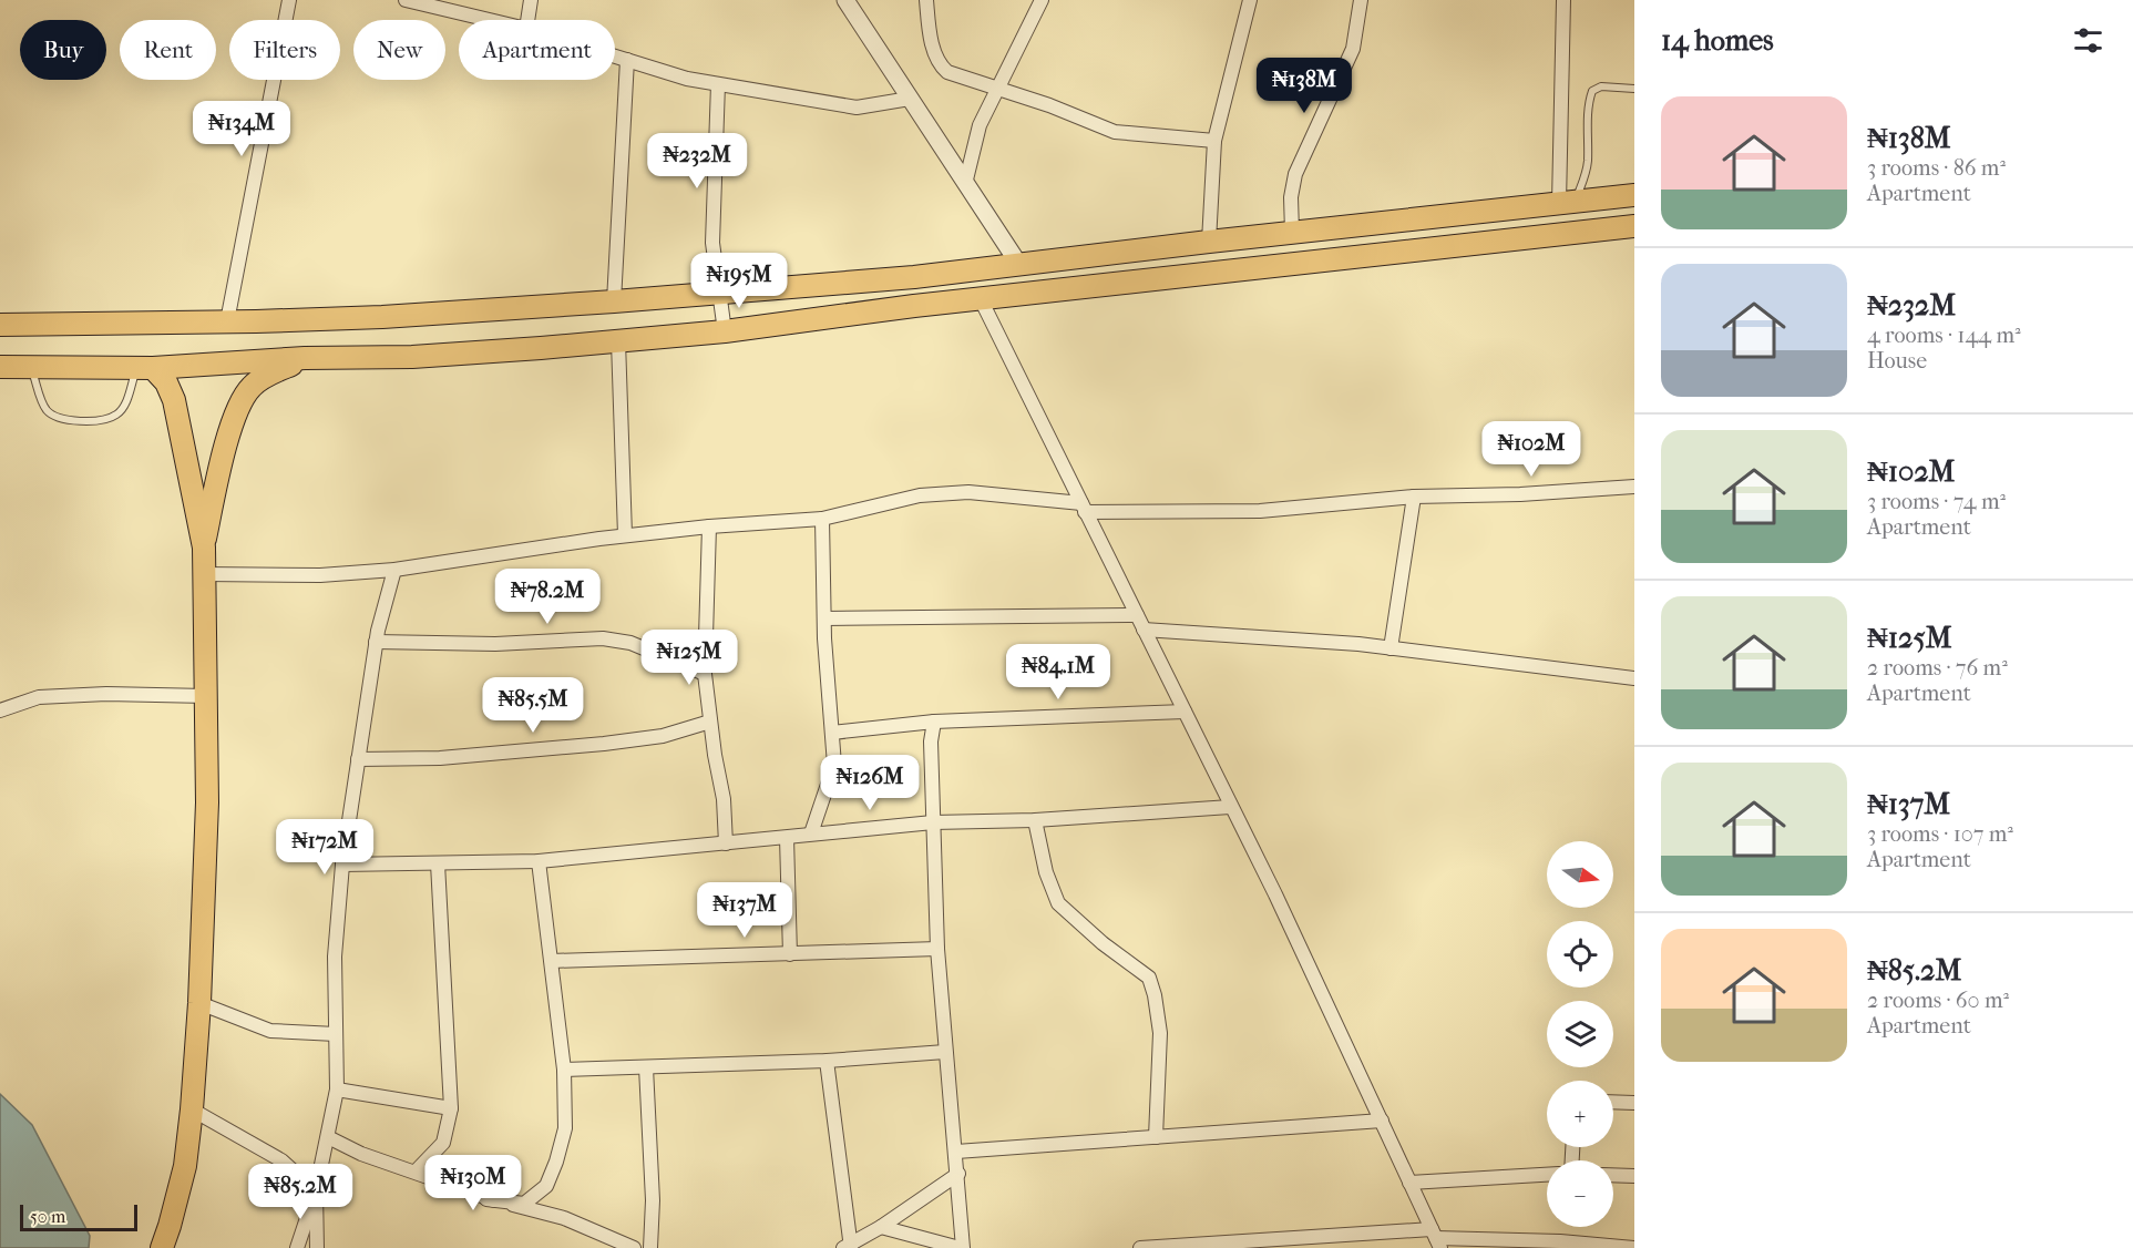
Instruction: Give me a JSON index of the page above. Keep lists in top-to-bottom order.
{
  "scale_bar": "50 m",
  "north": "right",
  "page": {
    "heading": "14 homes",
    "chip": [
      "Buy",
      "Rent",
      "Filters",
      "New",
      "Apartment"
    ],
    "price": [
      "₦138M",
      "₦134M",
      "₦232M",
      "₦195M",
      "₦102M",
      "₦78.2M",
      "₦125M",
      "₦84.1M",
      "₦85.5M",
      "₦126M",
      "₦172M",
      "₦137M",
      "₦130M",
      "₦85.2M"
    ],
    "list": [
      {
        "name": "₦138M",
        "note": "3 rooms · 86 m² · Apartment"
      },
      {
        "name": "₦232M",
        "note": "4 rooms · 144 m² · House"
      },
      {
        "name": "₦102M",
        "note": "3 rooms · 74 m² · Apartment"
      },
      {
        "name": "₦125M",
        "note": "2 rooms · 76 m² · Apartment"
      },
      {
        "name": "₦137M",
        "note": "3 rooms · 107 m² · Apartment"
      },
      {
        "name": "₦85.2M",
        "note": "2 rooms · 60 m² · Apartment"
      }
    ],
    "map_buttons": ["+", "−"],
    "scale": "50 m"
  }
}
